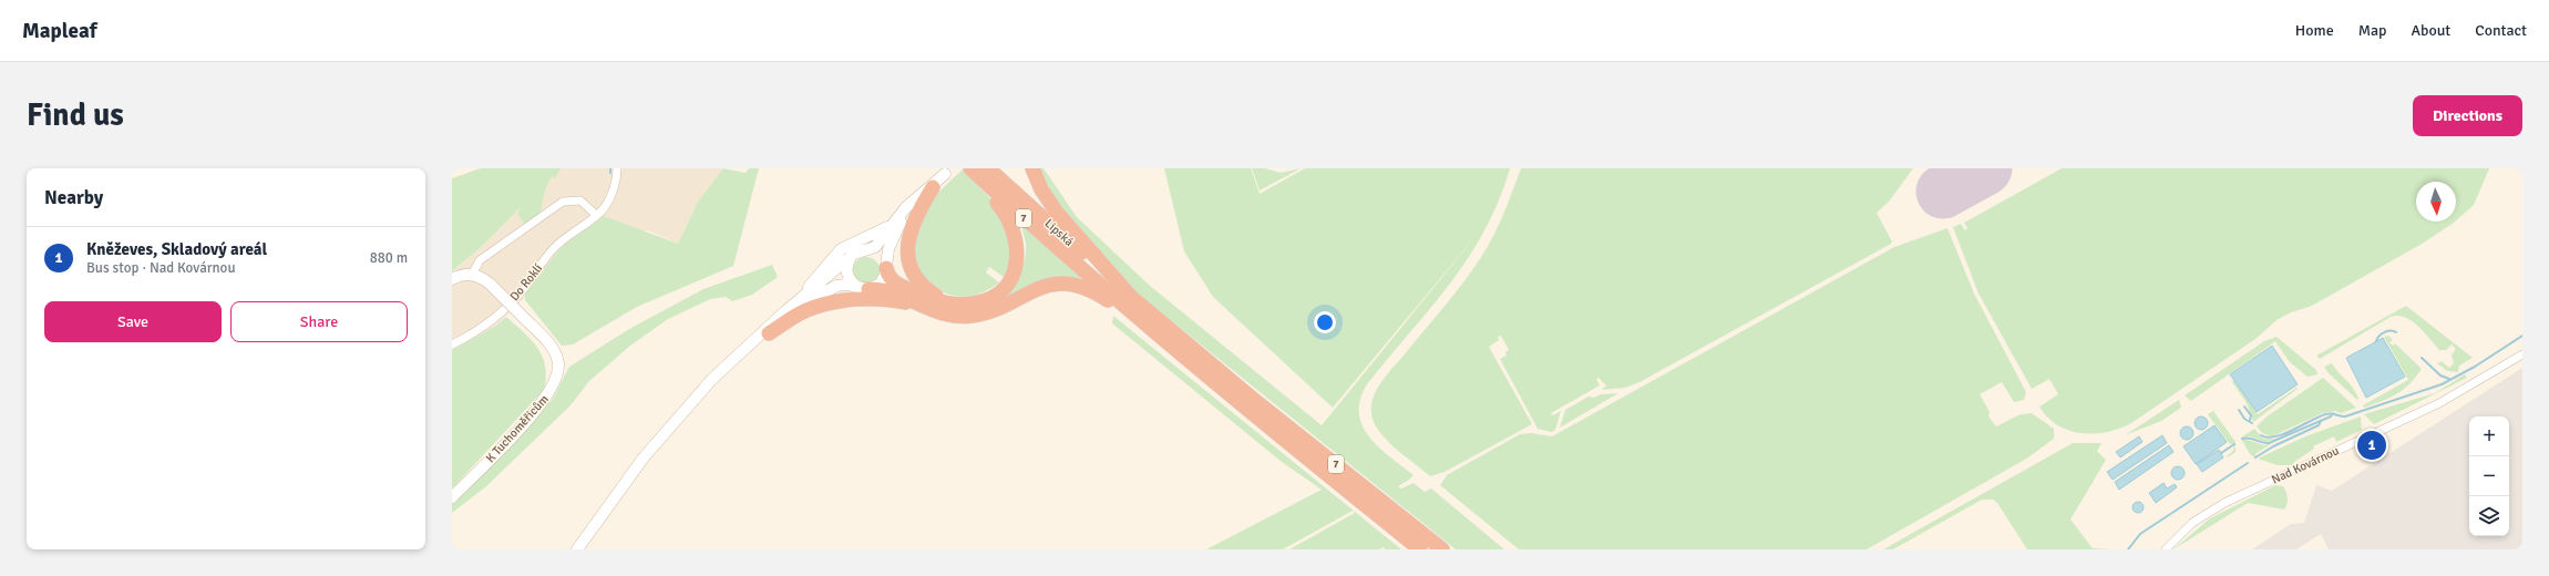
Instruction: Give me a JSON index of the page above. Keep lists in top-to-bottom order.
{
  "streets": {
    "highway": ["7", "Lipská"],
    "street": ["Do Roklí", "K Tuchoměřicům", "Nad Kovárnou"]
  },
  "crossings": [
    ["7", "Lipská"]
  ],
  "north": "bottom",
  "page": {
    "header": "Mapleaf",
    "nav": [
      "Home",
      "Map",
      "About",
      "Contact"
    ],
    "buttons": [
      "Directions",
      ["Save", "Share"]
    ],
    "title": "Find us",
    "heading": "Nearby",
    "list": [
      {
        "mark": "1",
        "name": "Kněževes, Skladový areál",
        "note": "Bus stop · Nad Kovárnou",
        "value": "880 m"
      }
    ],
    "map_buttons": ["+", "−"],
    "pins": "1"
  }
}
